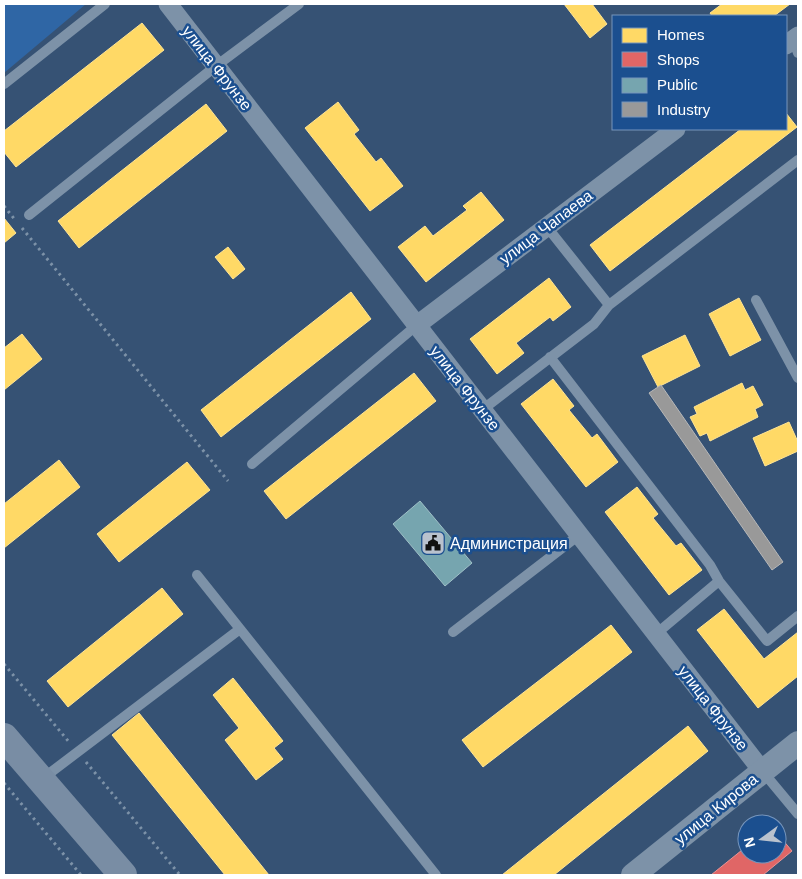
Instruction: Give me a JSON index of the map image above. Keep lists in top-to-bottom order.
{
  "streets": {
    "street": ["улица Фрунзе", "улица Чапаева", "улица Кирова"]
  },
  "crossings": [
    ["улица Фрунзе", "улица Чапаева"],
    ["улица Фрунзе", "улица Кирова"]
  ],
  "places": {
    "public building": ["Администрация"]
  },
  "legend": [
    "Homes",
    "Shops",
    "Public",
    "Industry"
  ],
  "north": "left"
}
